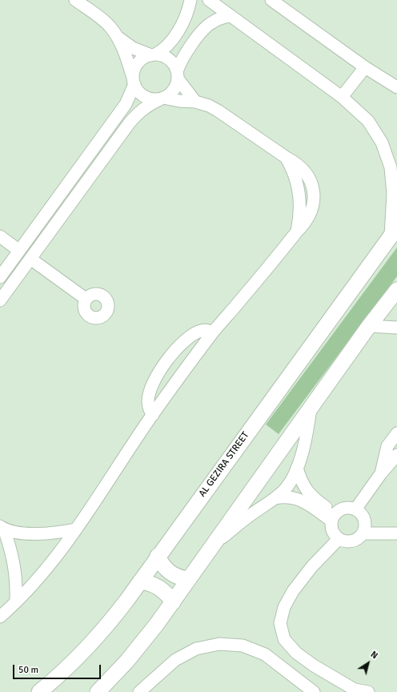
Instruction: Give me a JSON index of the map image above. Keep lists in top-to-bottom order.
{
  "streets": {
    "main road": ["AL GEZIRA STREET"]
  },
  "scale_bar": "50 m",
  "north": "top right"
}
